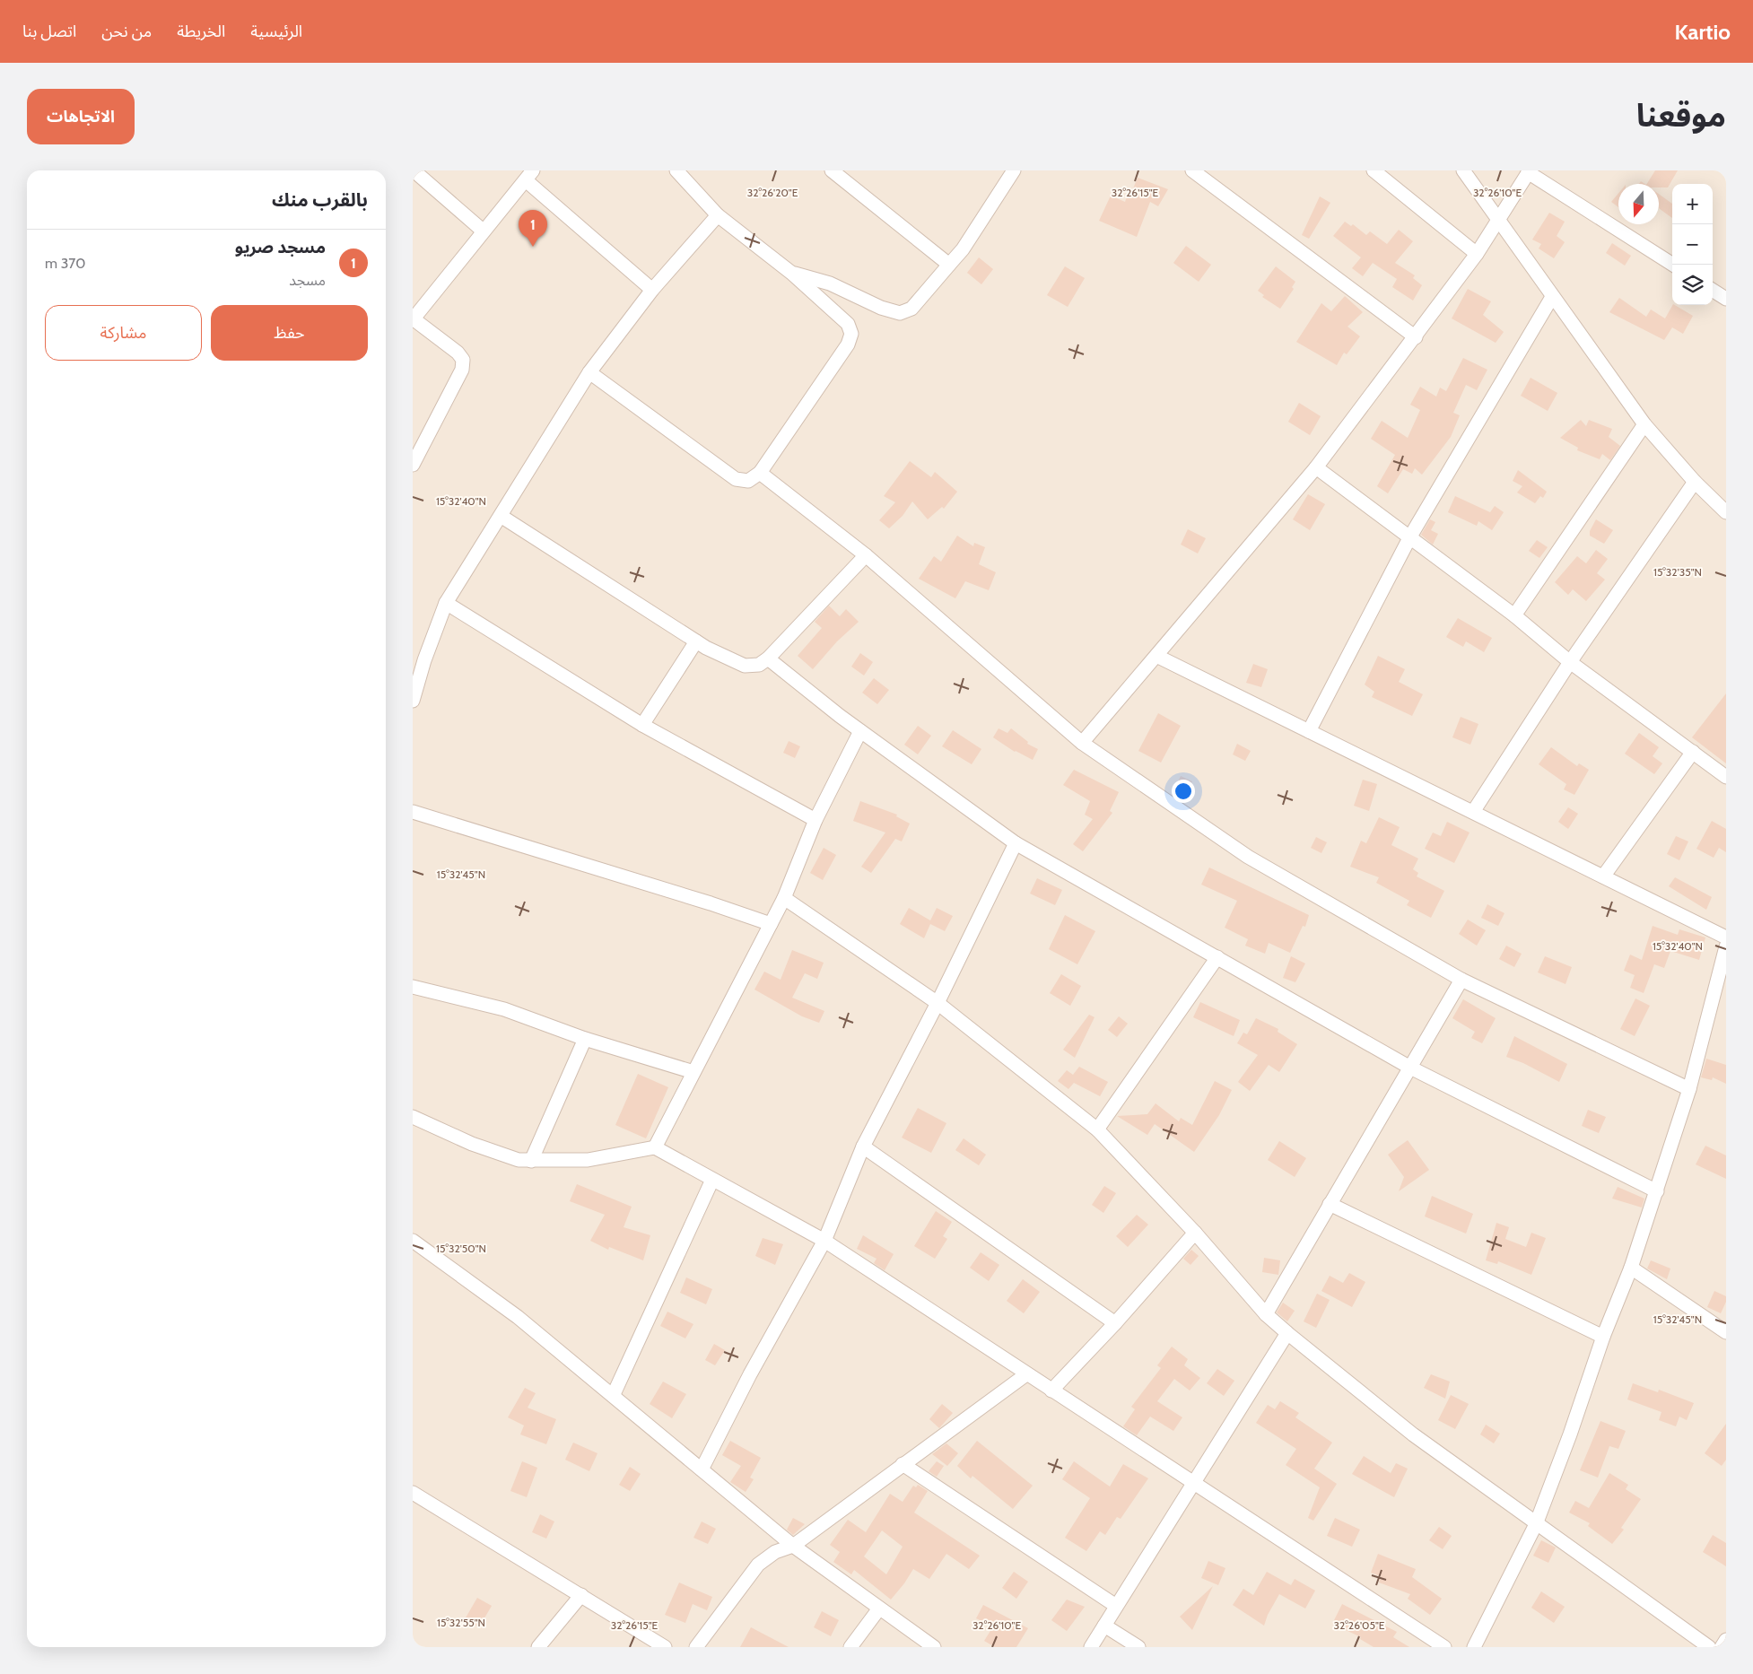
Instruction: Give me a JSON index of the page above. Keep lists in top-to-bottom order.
{
  "north": "bottom",
  "page": {
    "header": "Kartio",
    "nav": [
      "الرئيسية",
      "الخريطة",
      "من نحن",
      "اتصل بنا"
    ],
    "title": "موقعنا",
    "buttons": [
      "الاتجاهات",
      ["حفظ", "مشاركة"]
    ],
    "heading": "بالقرب منك",
    "map_buttons": ["+", "−"],
    "pins": "1",
    "list": [
      {
        "mark": "1",
        "name": "مسجد صريو",
        "note": "مسجد",
        "value": "370 m"
      }
    ]
  },
  "coordinates": [
    "32°26'15\"E",
    "32°26'10\"E",
    "32°26'20\"E",
    "15°32'40\"N",
    "15°32'35\"N",
    "15°32'45\"N",
    "15°32'50\"N",
    "15°32'55\"N",
    "32°26'05\"E"
  ]
}
